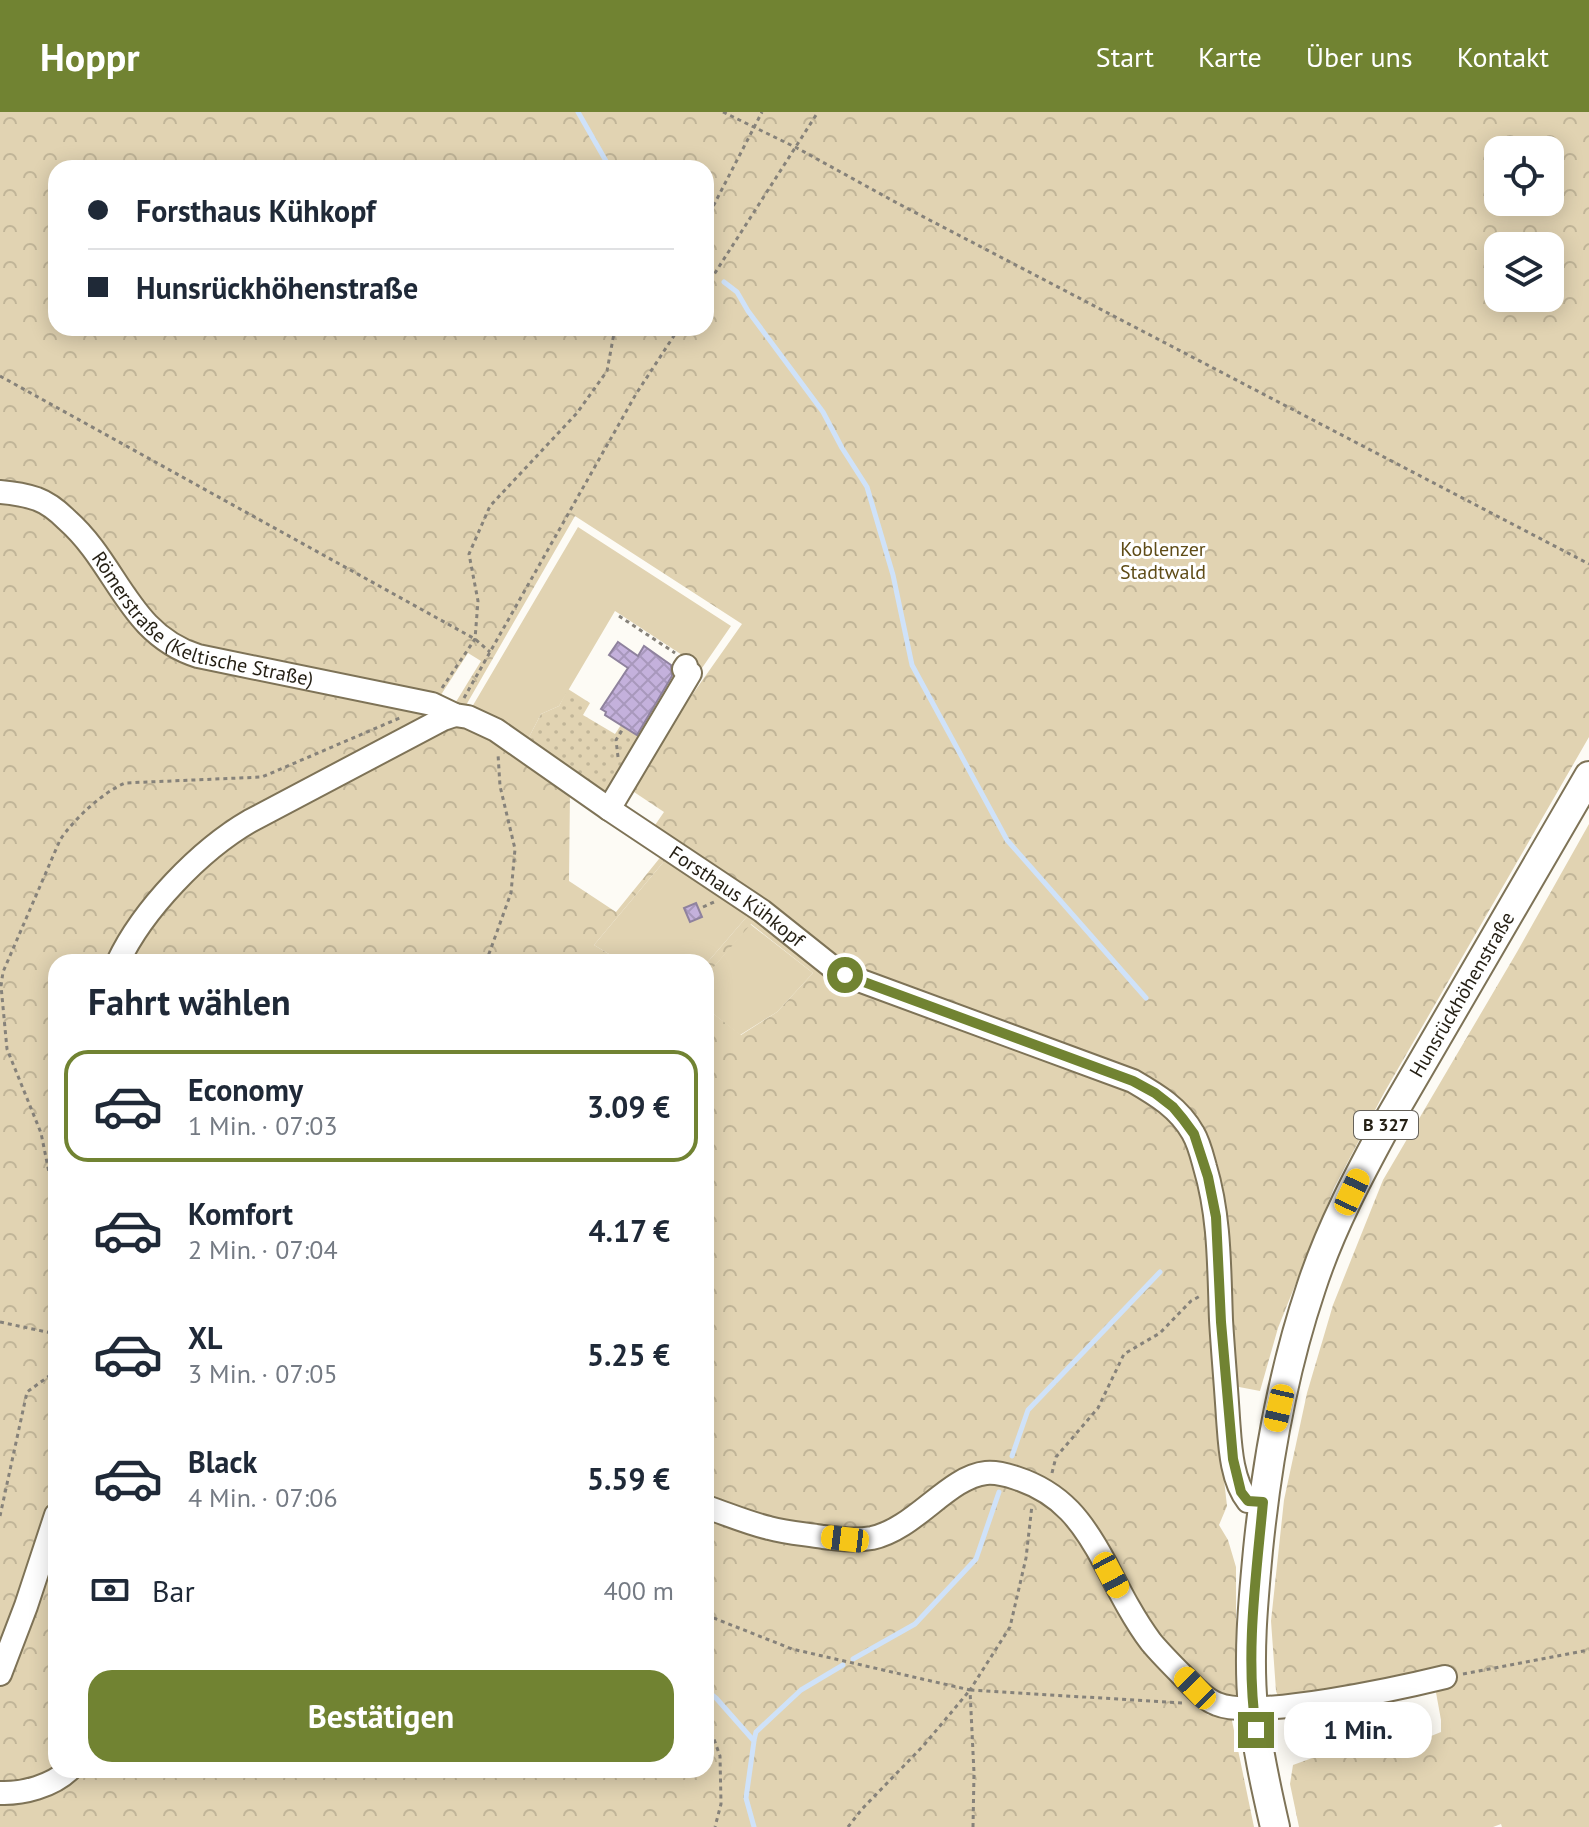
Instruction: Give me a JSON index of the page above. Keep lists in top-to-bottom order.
{
  "streets": {
    "main road": ["Hunsrückhöhenstraße", "B 327"],
    "street": ["Römerstraße (Keltische Straße)", "Forsthaus Kühkopf"]
  },
  "crossings": [
    ["Römerstraße (Keltische Straße)", "Forsthaus Kühkopf"],
    ["Forsthaus Kühkopf", "Hunsrückhöhenstraße"]
  ],
  "parks": ["Koblenzer Stadtwald"],
  "page": {
    "header": "Hoppr",
    "nav": [
      "Start",
      "Karte",
      "Über uns",
      "Kontakt"
    ],
    "banner": ["Forsthaus Kühkopf", "Hunsrückhöhenstraße"],
    "heading": "Fahrt wählen",
    "list": [
      {
        "name": "Economy",
        "note": "1 Min. · 07:03",
        "value": "3.09 €"
      },
      {
        "name": "Komfort",
        "note": "2 Min. · 07:04",
        "value": "4.17 €"
      },
      {
        "name": "XL",
        "note": "3 Min. · 07:05",
        "value": "5.25 €"
      },
      {
        "name": "Black",
        "note": "4 Min. · 07:06",
        "value": "5.59 €"
      }
    ],
    "pay": ["Bar", "400 m"],
    "buttons": "Bestätigen",
    "bubble": "1 Min."
  }
}
